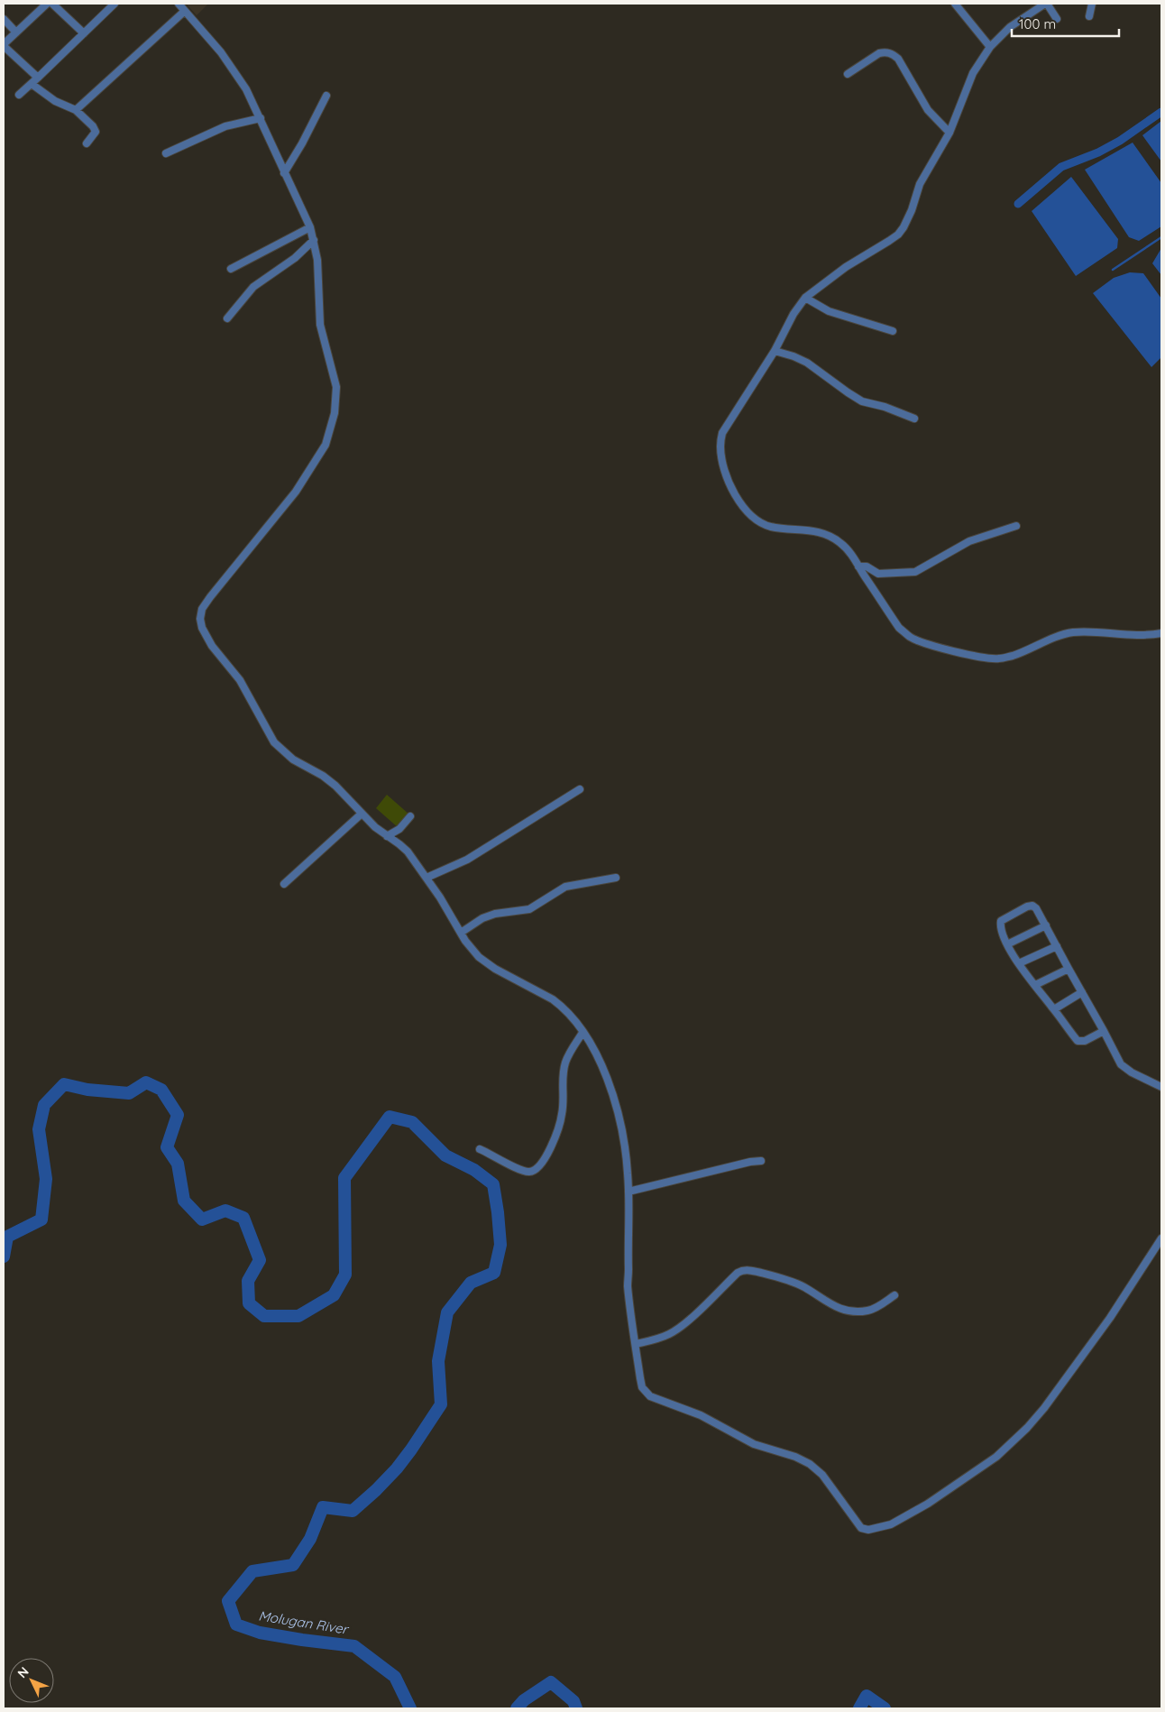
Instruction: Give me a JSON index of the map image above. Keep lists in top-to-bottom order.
{
  "water": ["Molugan River"],
  "scale_bar": "100 m",
  "north": "top left"
}
